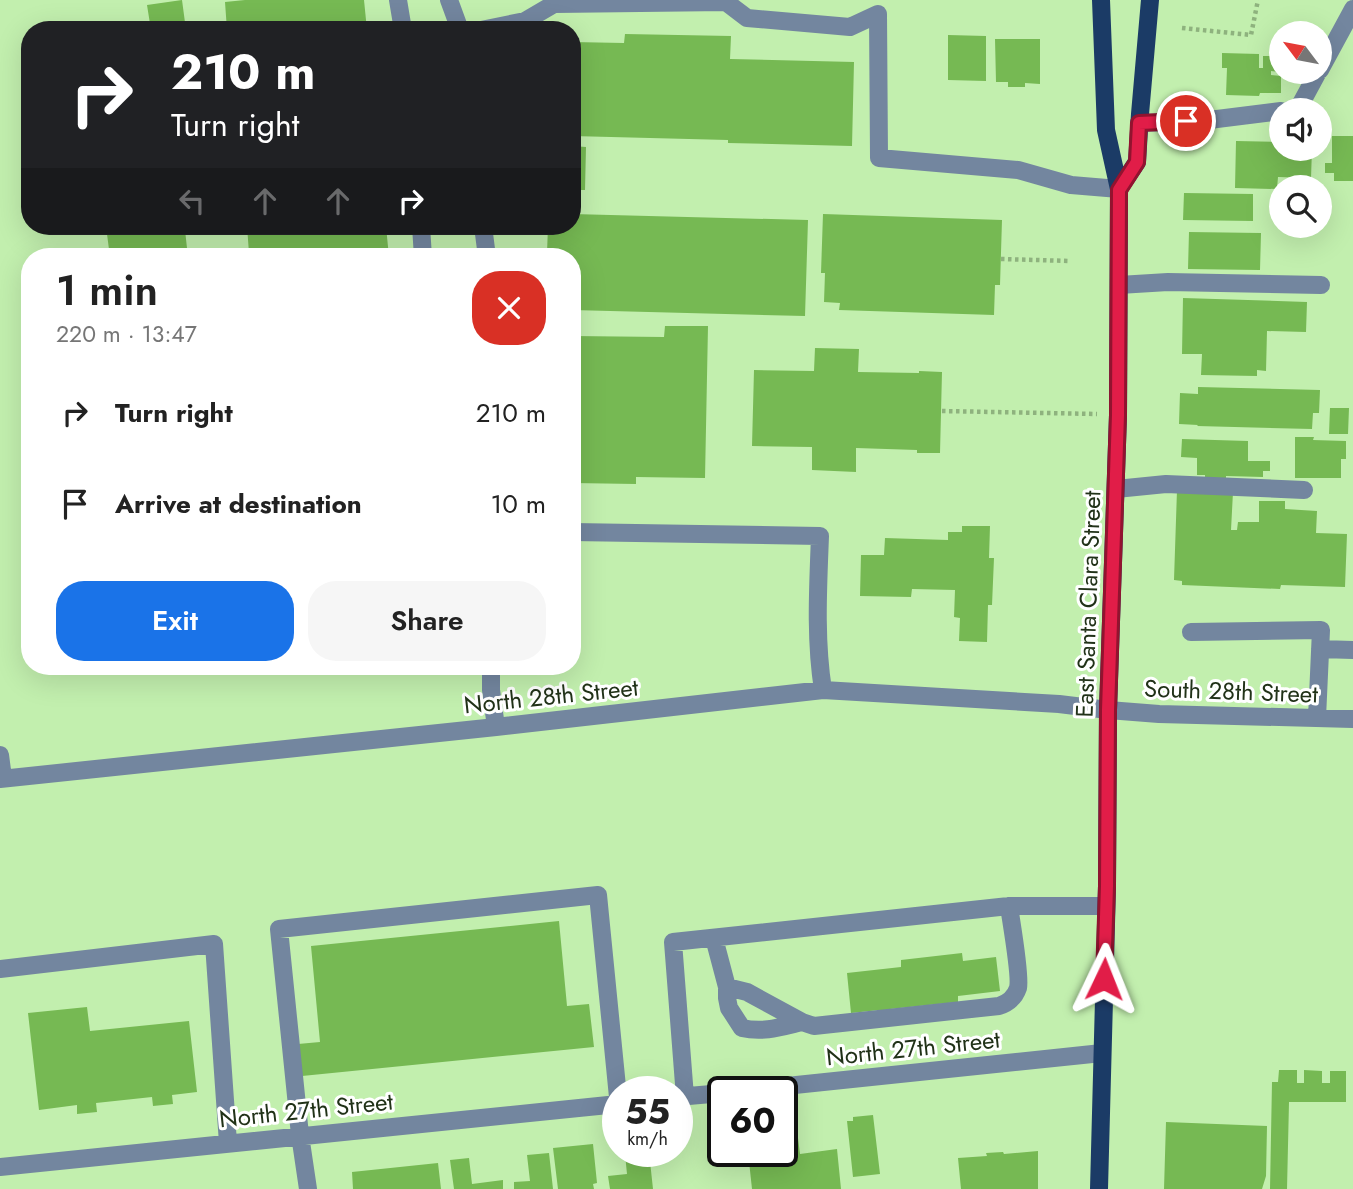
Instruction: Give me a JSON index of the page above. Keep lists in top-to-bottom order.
{
  "streets": {
    "main road": ["East Santa Clara Street"],
    "street": ["South 28th Street", "North 28th Street", "North 27th Street"]
  },
  "crossings": [
    ["East Santa Clara Street", "South 28th Street"],
    ["East Santa Clara Street", "North 28th Street"],
    ["East Santa Clara Street", "North 27th Street"],
    ["South 28th Street", "North 28th Street"]
  ],
  "north": "top left",
  "page": {
    "turn": ["210 m", "Turn right"],
    "heading": ["1 min", "220 m · 13:47"],
    "list": [
      {
        "name": "Turn right",
        "value": "210 m"
      },
      {
        "name": "Arrive at destination",
        "value": "10 m"
      }
    ],
    "buttons": ["Exit", "Share"],
    "speed": "55 km/h",
    "limit": "60"
  }
}
